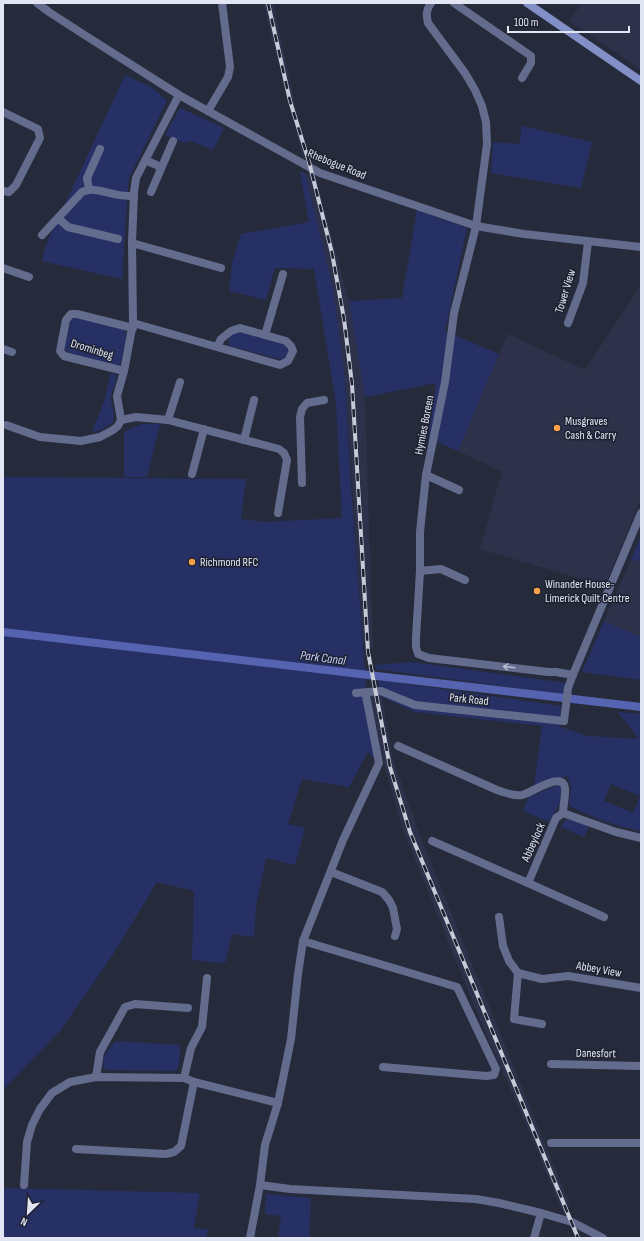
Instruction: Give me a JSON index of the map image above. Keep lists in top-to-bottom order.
{
  "streets": {
    "street": [
      "Rhebogue Road",
      "Tower View",
      "Drominbeg",
      "Hymies Boreen",
      "Park Road",
      "Abbeylock",
      "Abbey View",
      "Danesfort"
    ]
  },
  "crossings": [
    ["Rhebogue Road", "Tower View"],
    ["Rhebogue Road", "Drominbeg"],
    ["Rhebogue Road", "Hymies Boreen"],
    ["Hymies Boreen", "Park Road"]
  ],
  "water": ["Park Canal"],
  "places": ["Musgraves Cash & Carry", "Richmond RFC", "Winander House- Limerick Quilt Centre"],
  "scale_bar": "100 m",
  "north": "bottom left"
}
